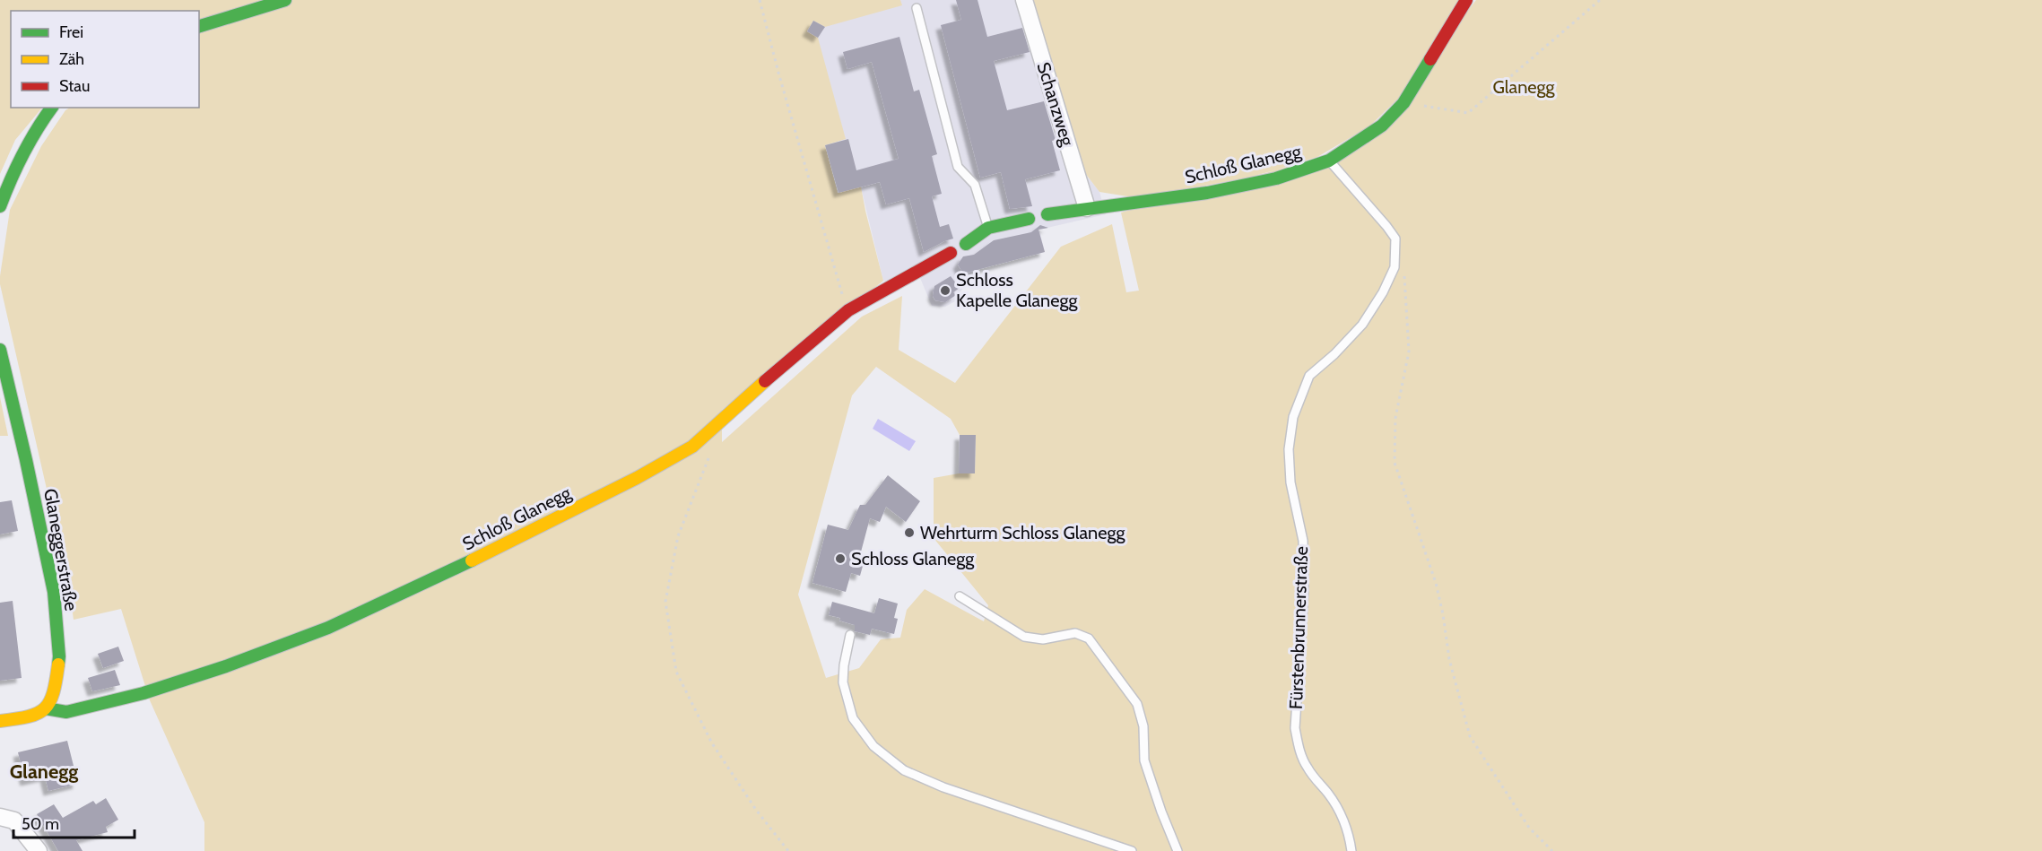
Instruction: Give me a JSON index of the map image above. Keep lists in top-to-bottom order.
{
  "streets": {
    "street": ["Schanzweg", "Schloß Glanegg", "Glaneggerstraße"],
    "lane": ["Fürstenbrunnerstraße"]
  },
  "crossings": [
    ["Schanzweg", "Schloß Glanegg"],
    ["Schloß Glanegg", "Glaneggerstraße"],
    ["Schloß Glanegg", "Fürstenbrunnerstraße"]
  ],
  "districts": ["Glanegg"],
  "parks": ["Glanegg"],
  "places": ["Schloss Kapelle Glanegg", "Wehrturm Schloss Glanegg", "Schloss Glanegg"],
  "legend": ["Frei", "Zäh", "Stau"],
  "scale_bar": "50 m"
}
